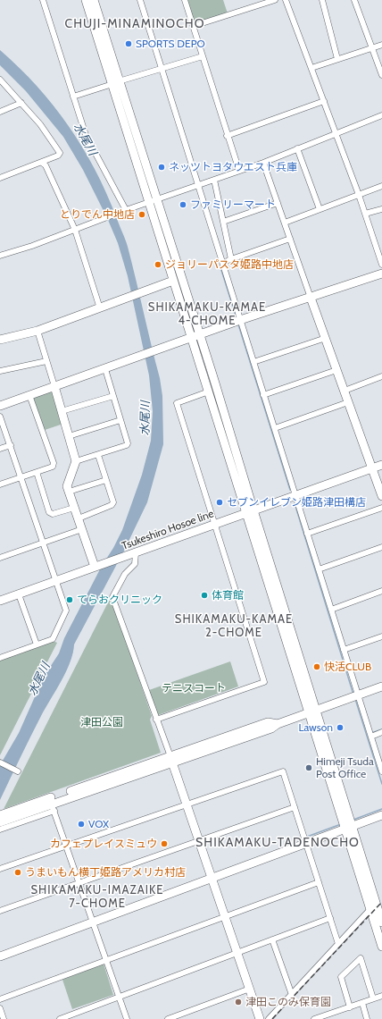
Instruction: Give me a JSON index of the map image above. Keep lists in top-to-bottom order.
{
  "streets": {
    "street": ["Tsukeshiro Hosoe line"]
  },
  "districts": [
    "CHUJI-MINAMINOCHO",
    "SHIKAMAKU-KAMAE 4-CHOME",
    "SHIKAMAKU-KAMAE 2-CHOME",
    "SHIKAMAKU-TADENOCHO",
    "SHIKAMAKU-IMAZAIKE 7-CHOME"
  ],
  "water": ["水尾川"],
  "parks": ["テニスコート", "津田公園"],
  "places": [
    "SPORTS DEPO",
    "ネッツトヨタウエスト兵庫",
    "ファミリーマート",
    "とりでん中地店",
    "ジョリーパスタ姫路中地店",
    "セブンイレブン姫路津田構店",
    "体育館",
    "てらおクリニック",
    "快活CLUB",
    "Lawson",
    "Himeji Tsuda Post Office",
    "VOX",
    "カフェプレイスミュウ",
    "うまいもん横丁姫路アメリカ村店",
    "津田このみ保育園"
  ]
}
